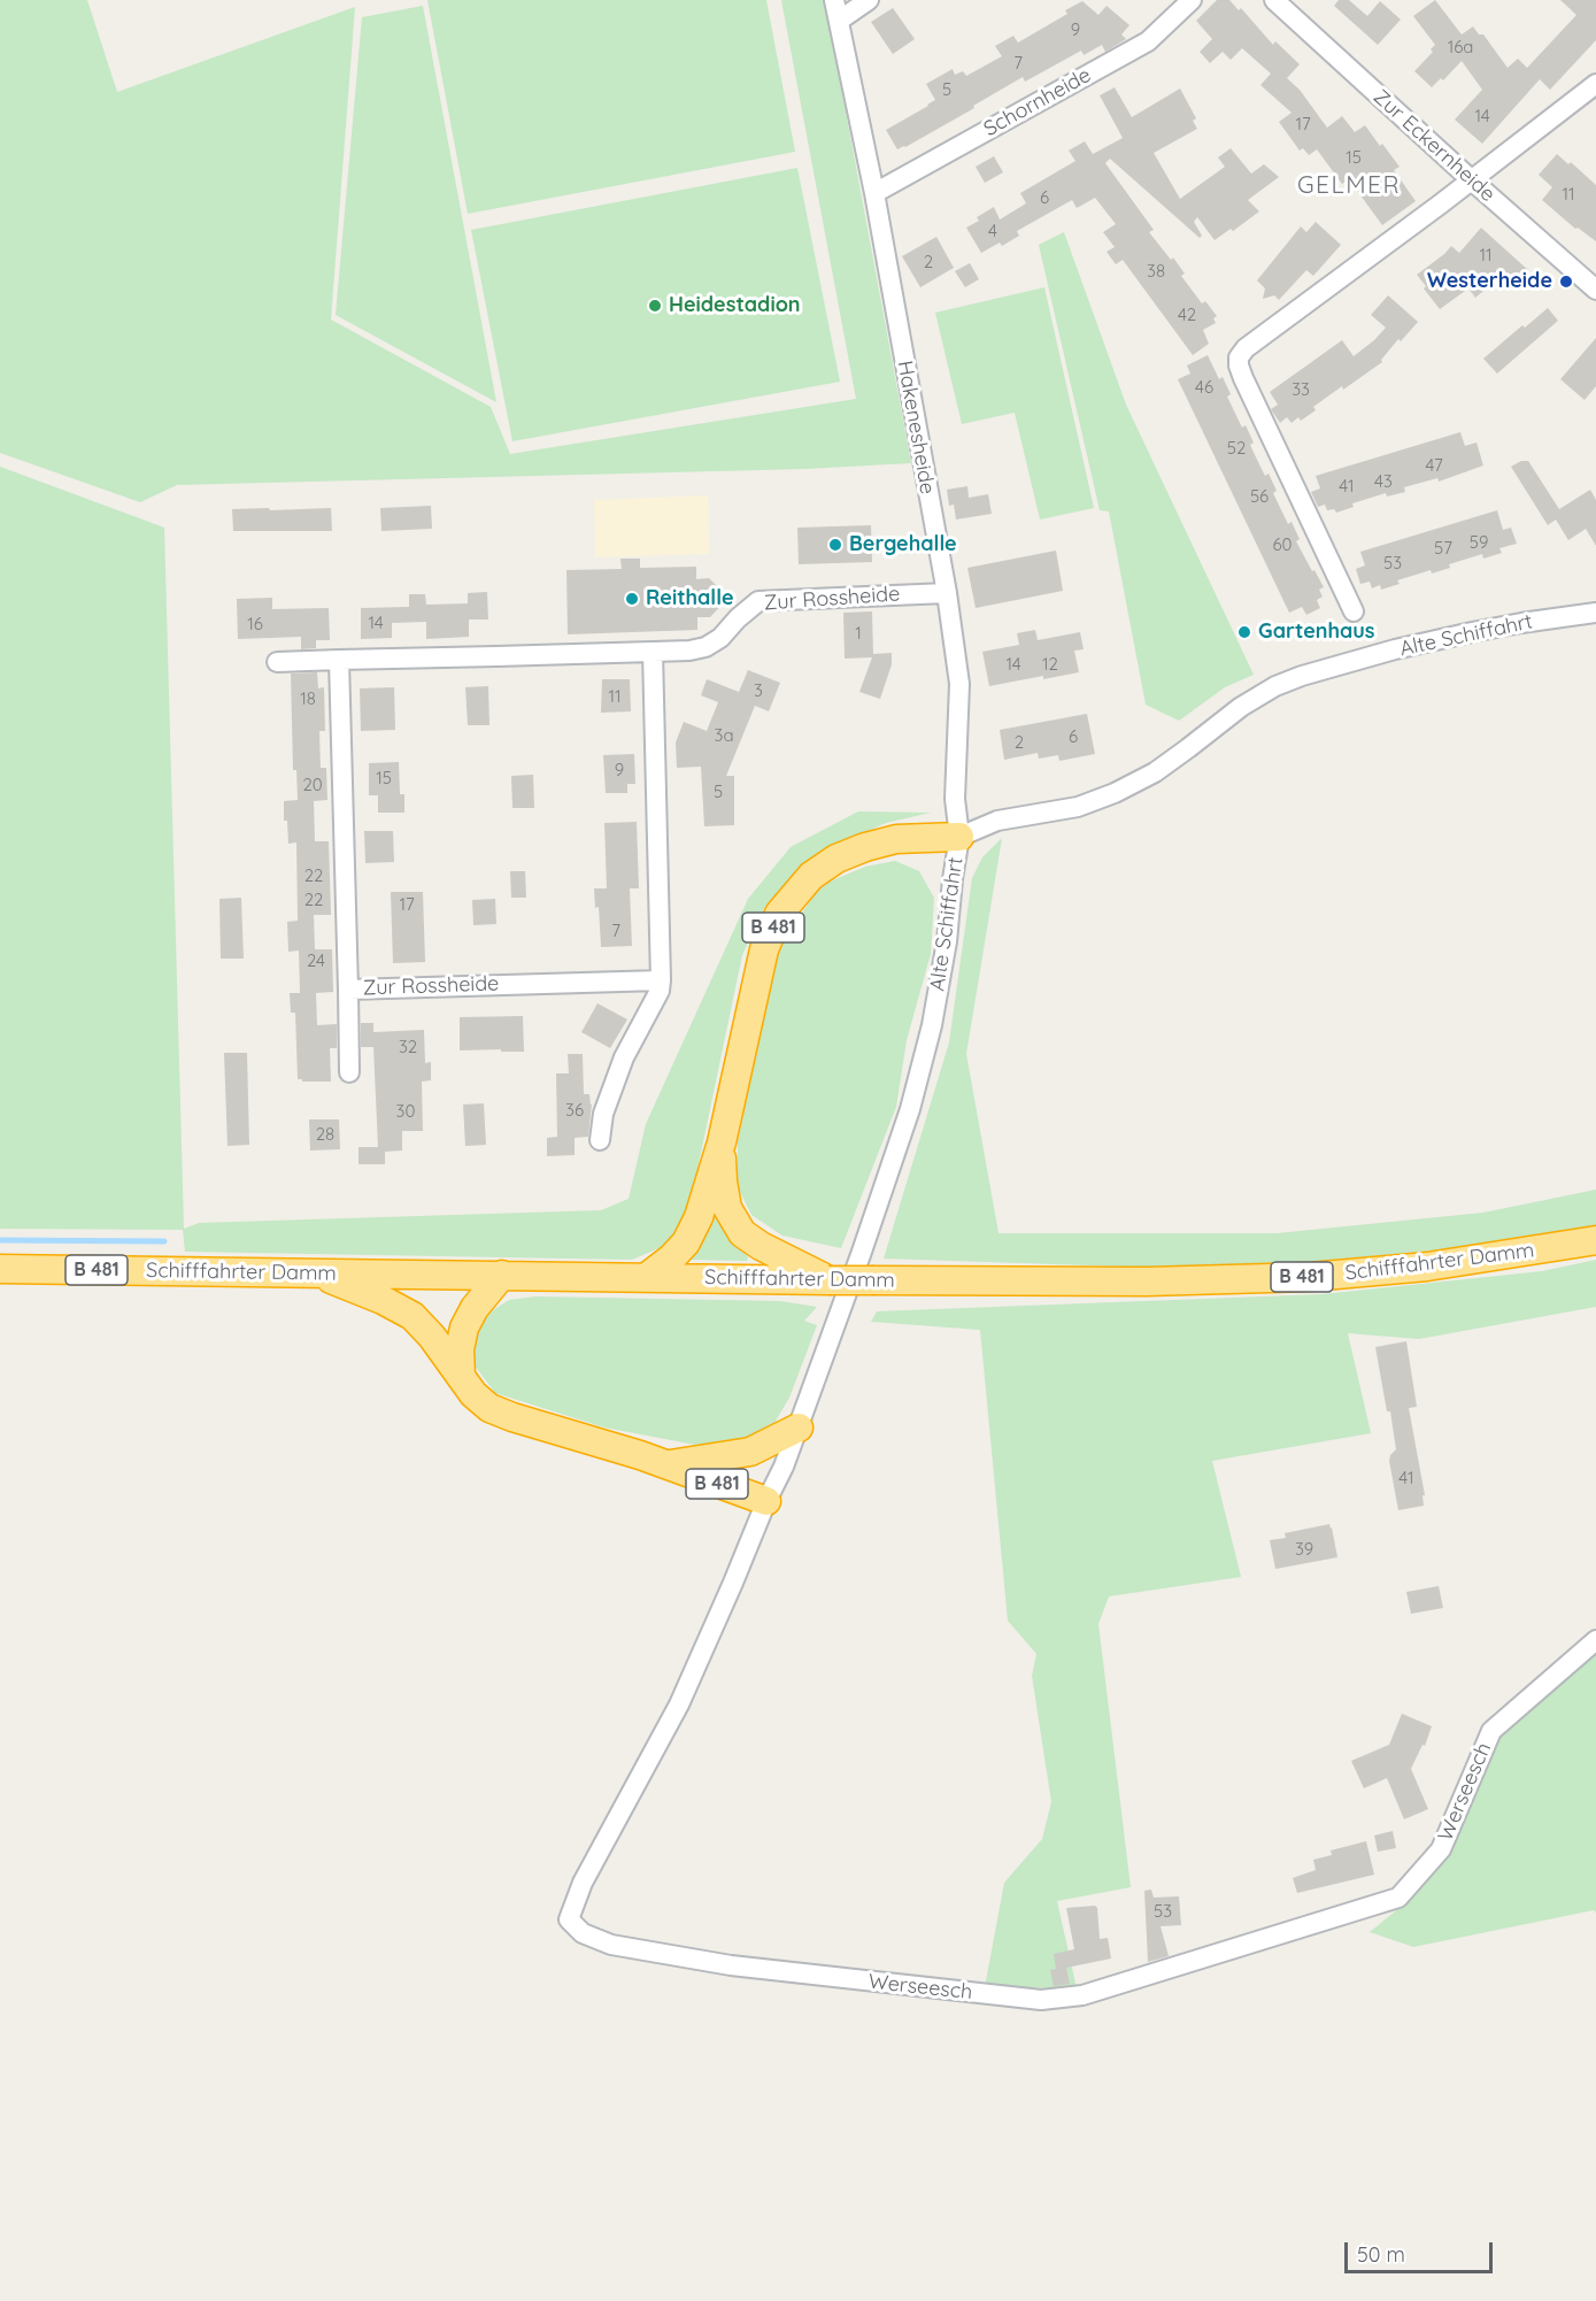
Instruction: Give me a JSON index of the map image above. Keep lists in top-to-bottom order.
{
  "streets": {
    "highway": ["B 481", "Schifffahrter Damm"],
    "street": [
      "Schornheide",
      "Zur Eckernheide",
      "Hakenesheide",
      "Zur Rossheide",
      "Alte Schiffahrt",
      "Werseesch"
    ]
  },
  "crossings": [
    ["Schornheide", "Hakenesheide"],
    ["Hakenesheide", "Zur Rossheide"],
    ["Hakenesheide", "Alte Schiffahrt"],
    ["Hakenesheide", "B 481"],
    ["Alte Schiffahrt", "B 481"],
    ["Alte Schiffahrt", "Werseesch"],
    ["B 481", "Schifffahrter Damm"],
    ["B 481", "Werseesch"]
  ],
  "districts": ["GELMER"],
  "places": [
    "Westerheide",
    "Heidestadion",
    "Bergehalle",
    "Reithalle",
    "Gartenhaus"
  ],
  "house_numbers": [
    "9",
    "16a",
    "7",
    "5",
    "14",
    "17",
    "15",
    "11",
    "6",
    "4",
    "11",
    "2",
    "38",
    "42",
    "46",
    "33",
    "52",
    "47",
    "43",
    "41",
    "56",
    "59",
    "60",
    "57",
    "53",
    "14",
    "16",
    "1",
    "14",
    "12",
    "3",
    "11",
    "18",
    "3a",
    "6",
    "2",
    "9",
    "15",
    "20",
    "5",
    "22",
    "22",
    "17",
    "7",
    "24",
    "32",
    "36",
    "30",
    "28",
    "41",
    "39",
    "53"
  ],
  "scale_bar": "50 m"
}
